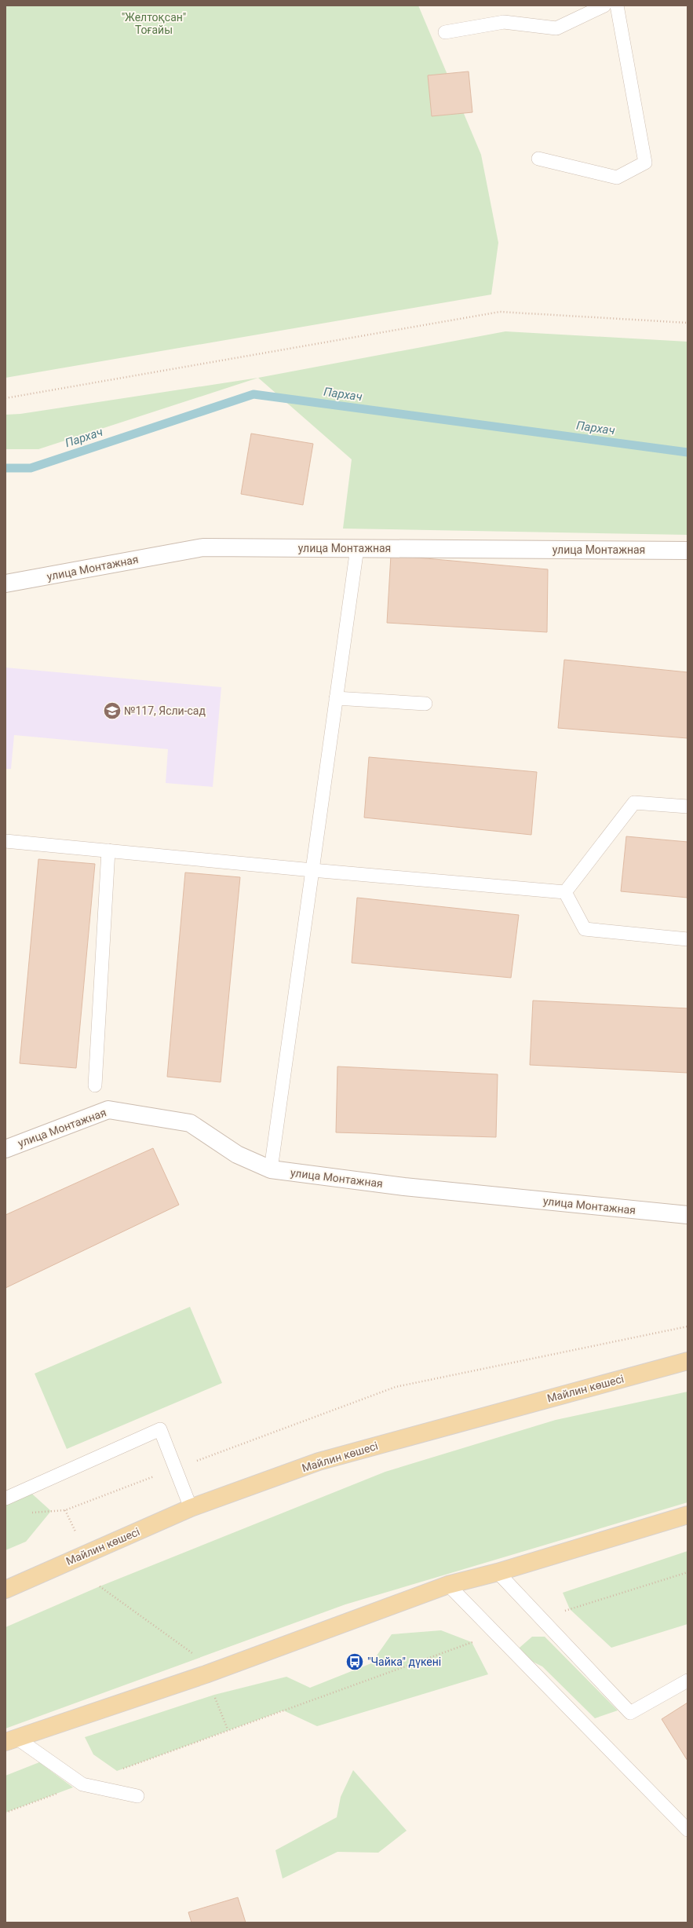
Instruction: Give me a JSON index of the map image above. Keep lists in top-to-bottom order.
{
  "streets": {
    "main road": ["Майлин көшесі"],
    "street": ["улица Монтажная"]
  },
  "water": ["Пархач"],
  "parks": ["\"Желтоқсан\" Тоғайы"],
  "places": {
    "school or university": ["№117, Ясли-сад"],
    "bus stop": ["\"Чайка\" дүкені"]
  }
}
